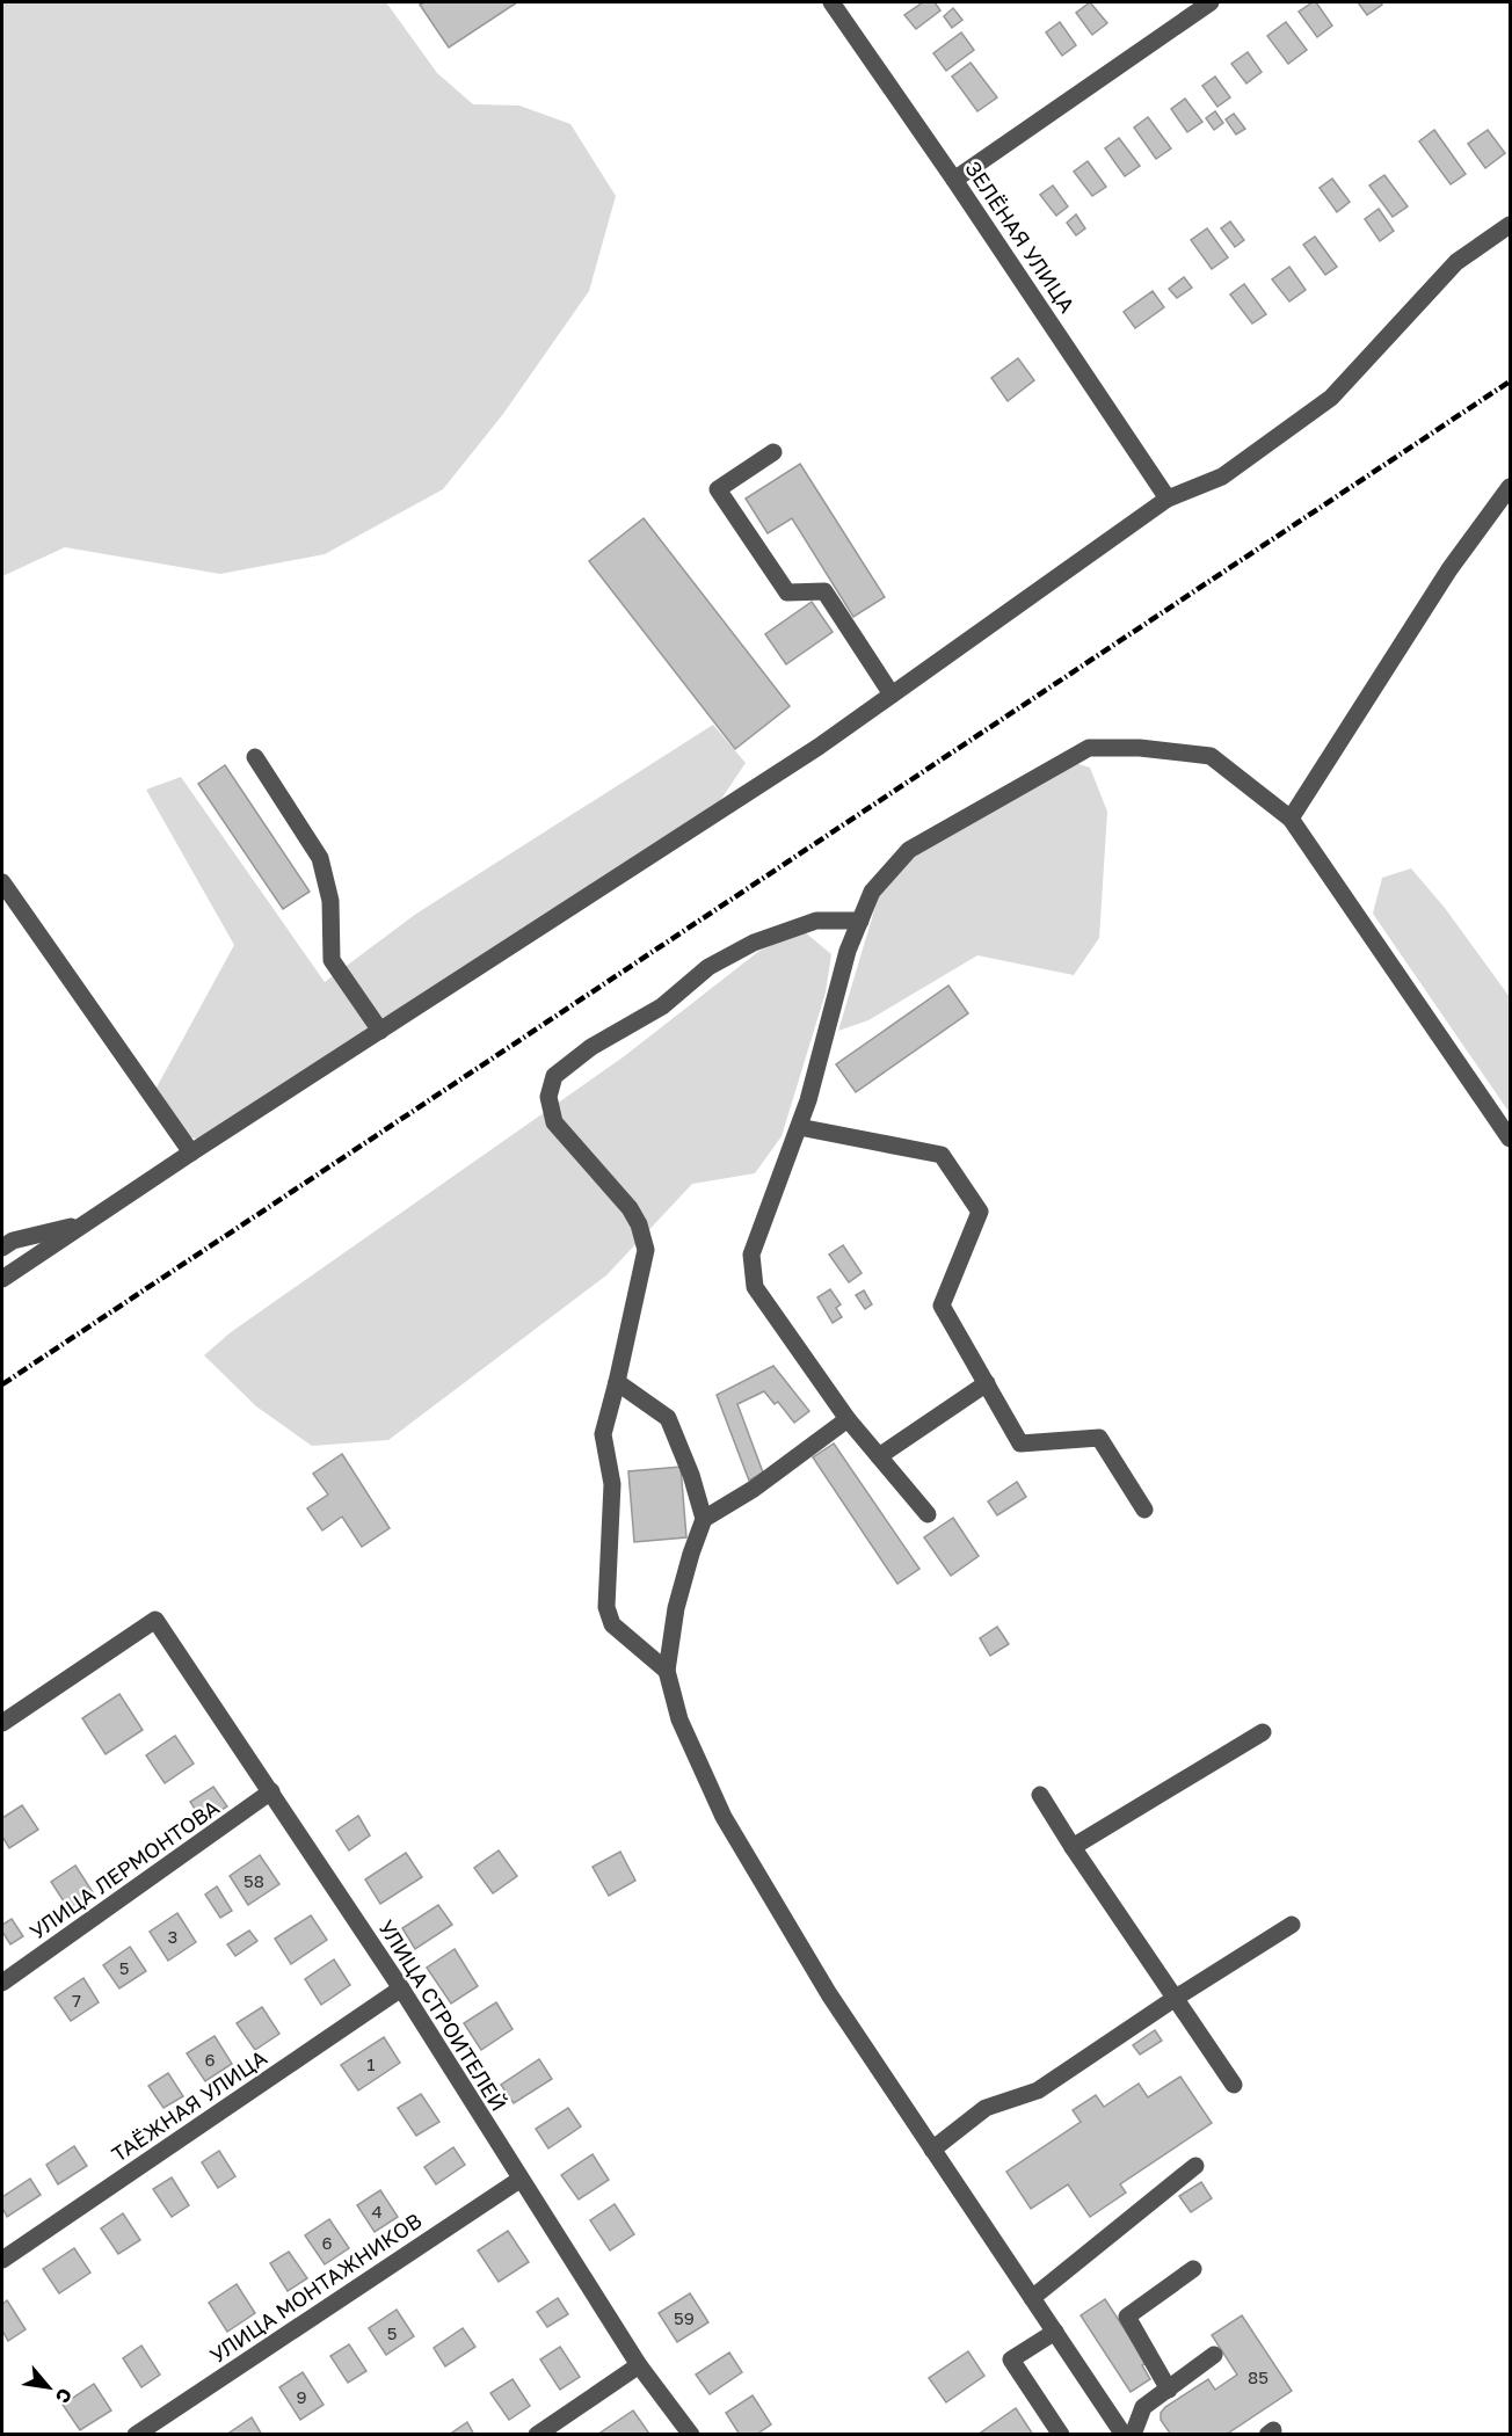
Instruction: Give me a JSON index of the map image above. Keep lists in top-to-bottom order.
{
  "streets": {
    "street": [
      "ЗЕЛЁНАЯ УЛИЦА",
      "УЛИЦА ЛЕРМОНТОВА",
      "УЛИЦА СТРОИТЕЛЕЙ",
      "ТАЁЖНАЯ УЛИЦА",
      "УЛИЦА МОНТАЖНИКОВ"
    ]
  },
  "crossings": [
    ["УЛИЦА ЛЕРМОНТОВА", "УЛИЦА СТРОИТЕЛЕЙ"],
    ["УЛИЦА СТРОИТЕЛЕЙ", "ТАЁЖНАЯ УЛИЦА"],
    ["УЛИЦА СТРОИТЕЛЕЙ", "УЛИЦА МОНТАЖНИКОВ"]
  ],
  "house_numbers": [
    "58",
    "3",
    "5",
    "7",
    "6",
    "1",
    "4",
    "6",
    "59",
    "5",
    "85",
    "9"
  ],
  "north": "bottom right"
}
